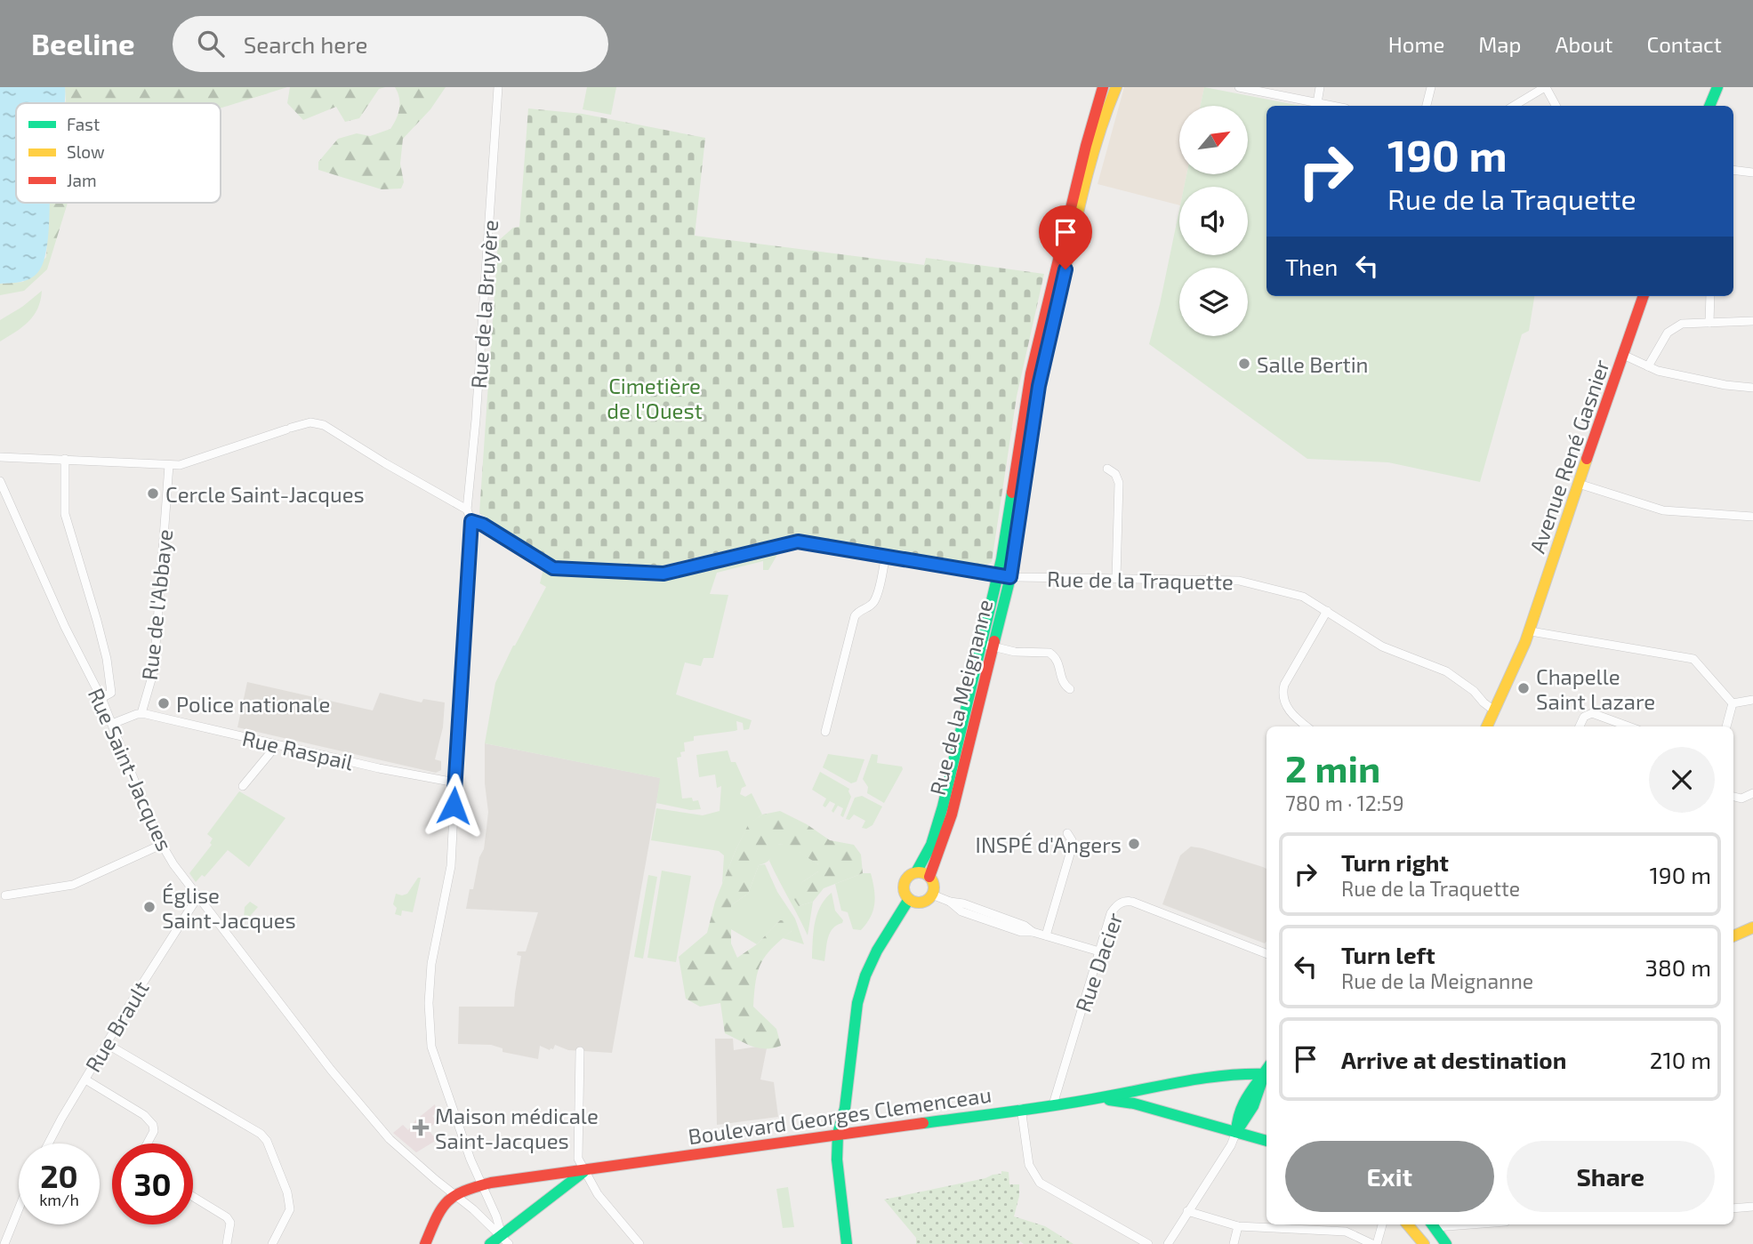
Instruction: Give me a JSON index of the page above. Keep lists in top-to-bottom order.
{
  "streets": {
    "main road": ["Avenue René Gasnier", "Rue de la Meignanne", "Boulevard Georges Clemenceau"],
    "street": [
      "Rue de la Bruyère",
      "Rue de la Traquette",
      "Rue de l'Abbaye",
      "Rue Raspail",
      "Rue Saint-Jacques",
      "Rue Dacier",
      "Rue Brault"
    ]
  },
  "crossings": [
    ["Rue de la Bruyère", "Rue de la Traquette"],
    ["Avenue René Gasnier", "Rue de la Traquette"],
    ["Rue de la Traquette", "Rue de la Meignanne"],
    ["Rue de l'Abbaye", "Rue Raspail"],
    ["Rue Saint-Jacques", "Rue Brault"],
    ["Rue Saint-Jacques", "Boulevard Georges Clemenceau"],
    ["Rue Dacier", "Boulevard Georges Clemenceau"]
  ],
  "parks": ["Cimetière de l'Ouest"],
  "places": {
    "other": [
      "Salle Bertin",
      "Cercle Saint-Jacques",
      "Chapelle Saint Lazare",
      "Police nationale",
      "INSPÉ d'Angers",
      "Église Saint-Jacques"
    ],
    "health": ["Maison médicale Saint-Jacques"]
  },
  "legend": ["Fast", "Slow", "Jam"],
  "north": "top right",
  "page": {
    "header": "Beeline",
    "search": "Search here",
    "nav": [
      "Home",
      "Map",
      "About",
      "Contact"
    ],
    "turn": ["190 m", "Rue de la Traquette"],
    "then": "Then",
    "heading": ["2 min", "780 m · 12:59"],
    "list": [
      {
        "name": "Turn right",
        "note": "Rue de la Traquette",
        "value": "190 m"
      },
      {
        "name": "Turn left",
        "note": "Rue de la Meignanne",
        "value": "380 m"
      },
      {
        "name": "Arrive at destination",
        "value": "210 m"
      }
    ],
    "buttons": ["Exit", "Share"],
    "speed": "20 km/h",
    "limit": "30"
  }
}
